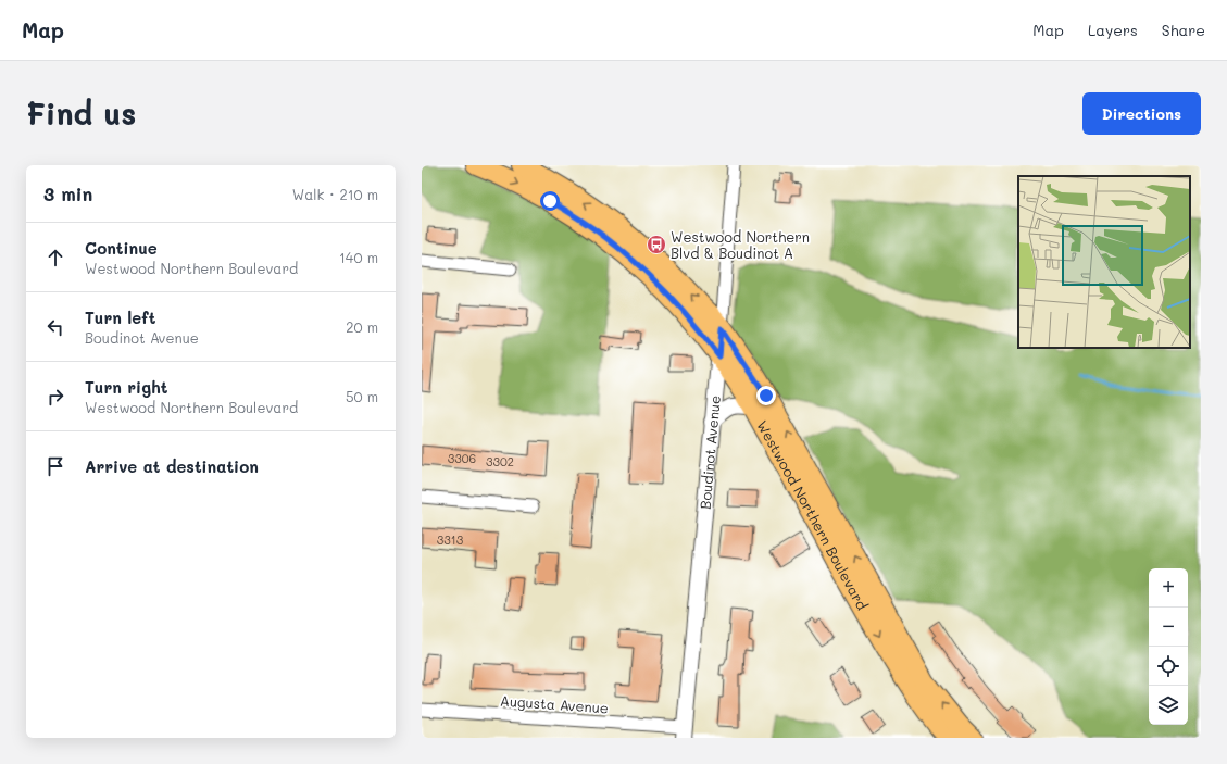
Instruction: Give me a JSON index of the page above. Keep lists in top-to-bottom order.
{
  "streets": {
    "main road": ["Westwood Northern Boulevard"],
    "street": ["Boudinot Avenue", "Augusta Avenue"]
  },
  "crossings": [
    ["Boudinot Avenue", "Westwood Northern Boulevard"],
    ["Boudinot Avenue", "Augusta Avenue"]
  ],
  "places": {
    "bus stop": ["Westwood Northern Blvd & Boudinot A"]
  },
  "house_numbers": ["3306", "3302", "3313"],
  "page": {
    "header": "Map",
    "nav": ["Map", "Layers", "Share"],
    "buttons": "Directions",
    "title": "Find us",
    "heading": ["3 min", "Walk · 210 m"],
    "list": [
      ["Continue", "Westwood Northern Boulevard", "140 m"],
      ["Turn left", "Boudinot Avenue", "20 m"],
      ["Turn right", "Westwood Northern Boulevard", "50 m"],
      "Arrive at destination"
    ],
    "map_buttons": ["+", "−"]
  }
}
